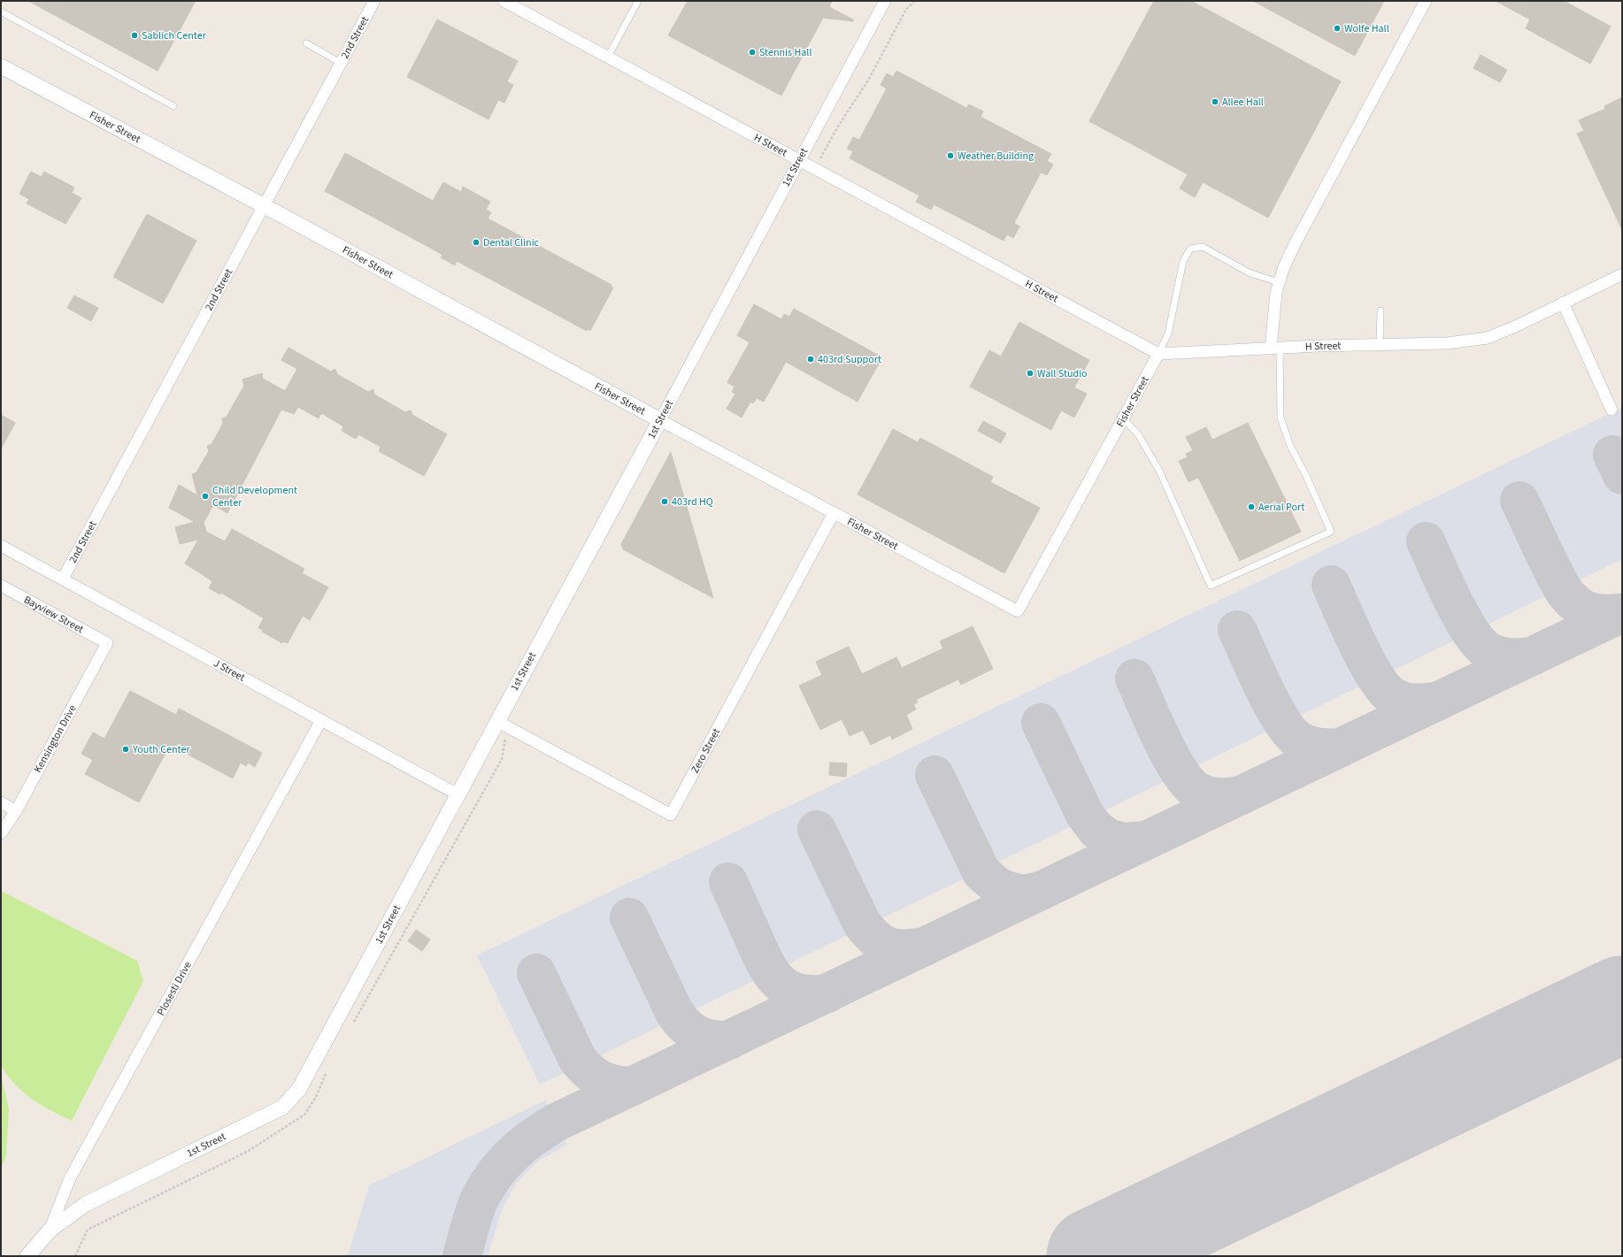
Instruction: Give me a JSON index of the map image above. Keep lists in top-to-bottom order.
{
  "streets": {
    "street": [
      "2nd Street",
      "Fisher Street",
      "H Street",
      "1st Street",
      "Bayview Street",
      "J Street",
      "Kensington Drive",
      "Zero Street",
      "Plosesti Drive"
    ]
  },
  "crossings": [
    ["2nd Street", "Fisher Street"],
    ["2nd Street", "J Street"],
    ["Fisher Street", "H Street"],
    ["Fisher Street", "1st Street"],
    ["Fisher Street", "Zero Street"],
    ["H Street", "1st Street"],
    ["1st Street", "J Street"],
    ["1st Street", "Zero Street"],
    ["1st Street", "Plosesti Drive"],
    ["Bayview Street", "Kensington Drive"],
    ["J Street", "Plosesti Drive"]
  ],
  "places": [
    "Wolfe Hall",
    "Sablich Center",
    "Stennis Hall",
    "Allee Hall",
    "Weather Building",
    "Dental Clinic",
    "403rd Support",
    "Wall Studio",
    "Child Development Center",
    "403rd HQ",
    "Aerial Port",
    "Youth Center"
  ]
}
